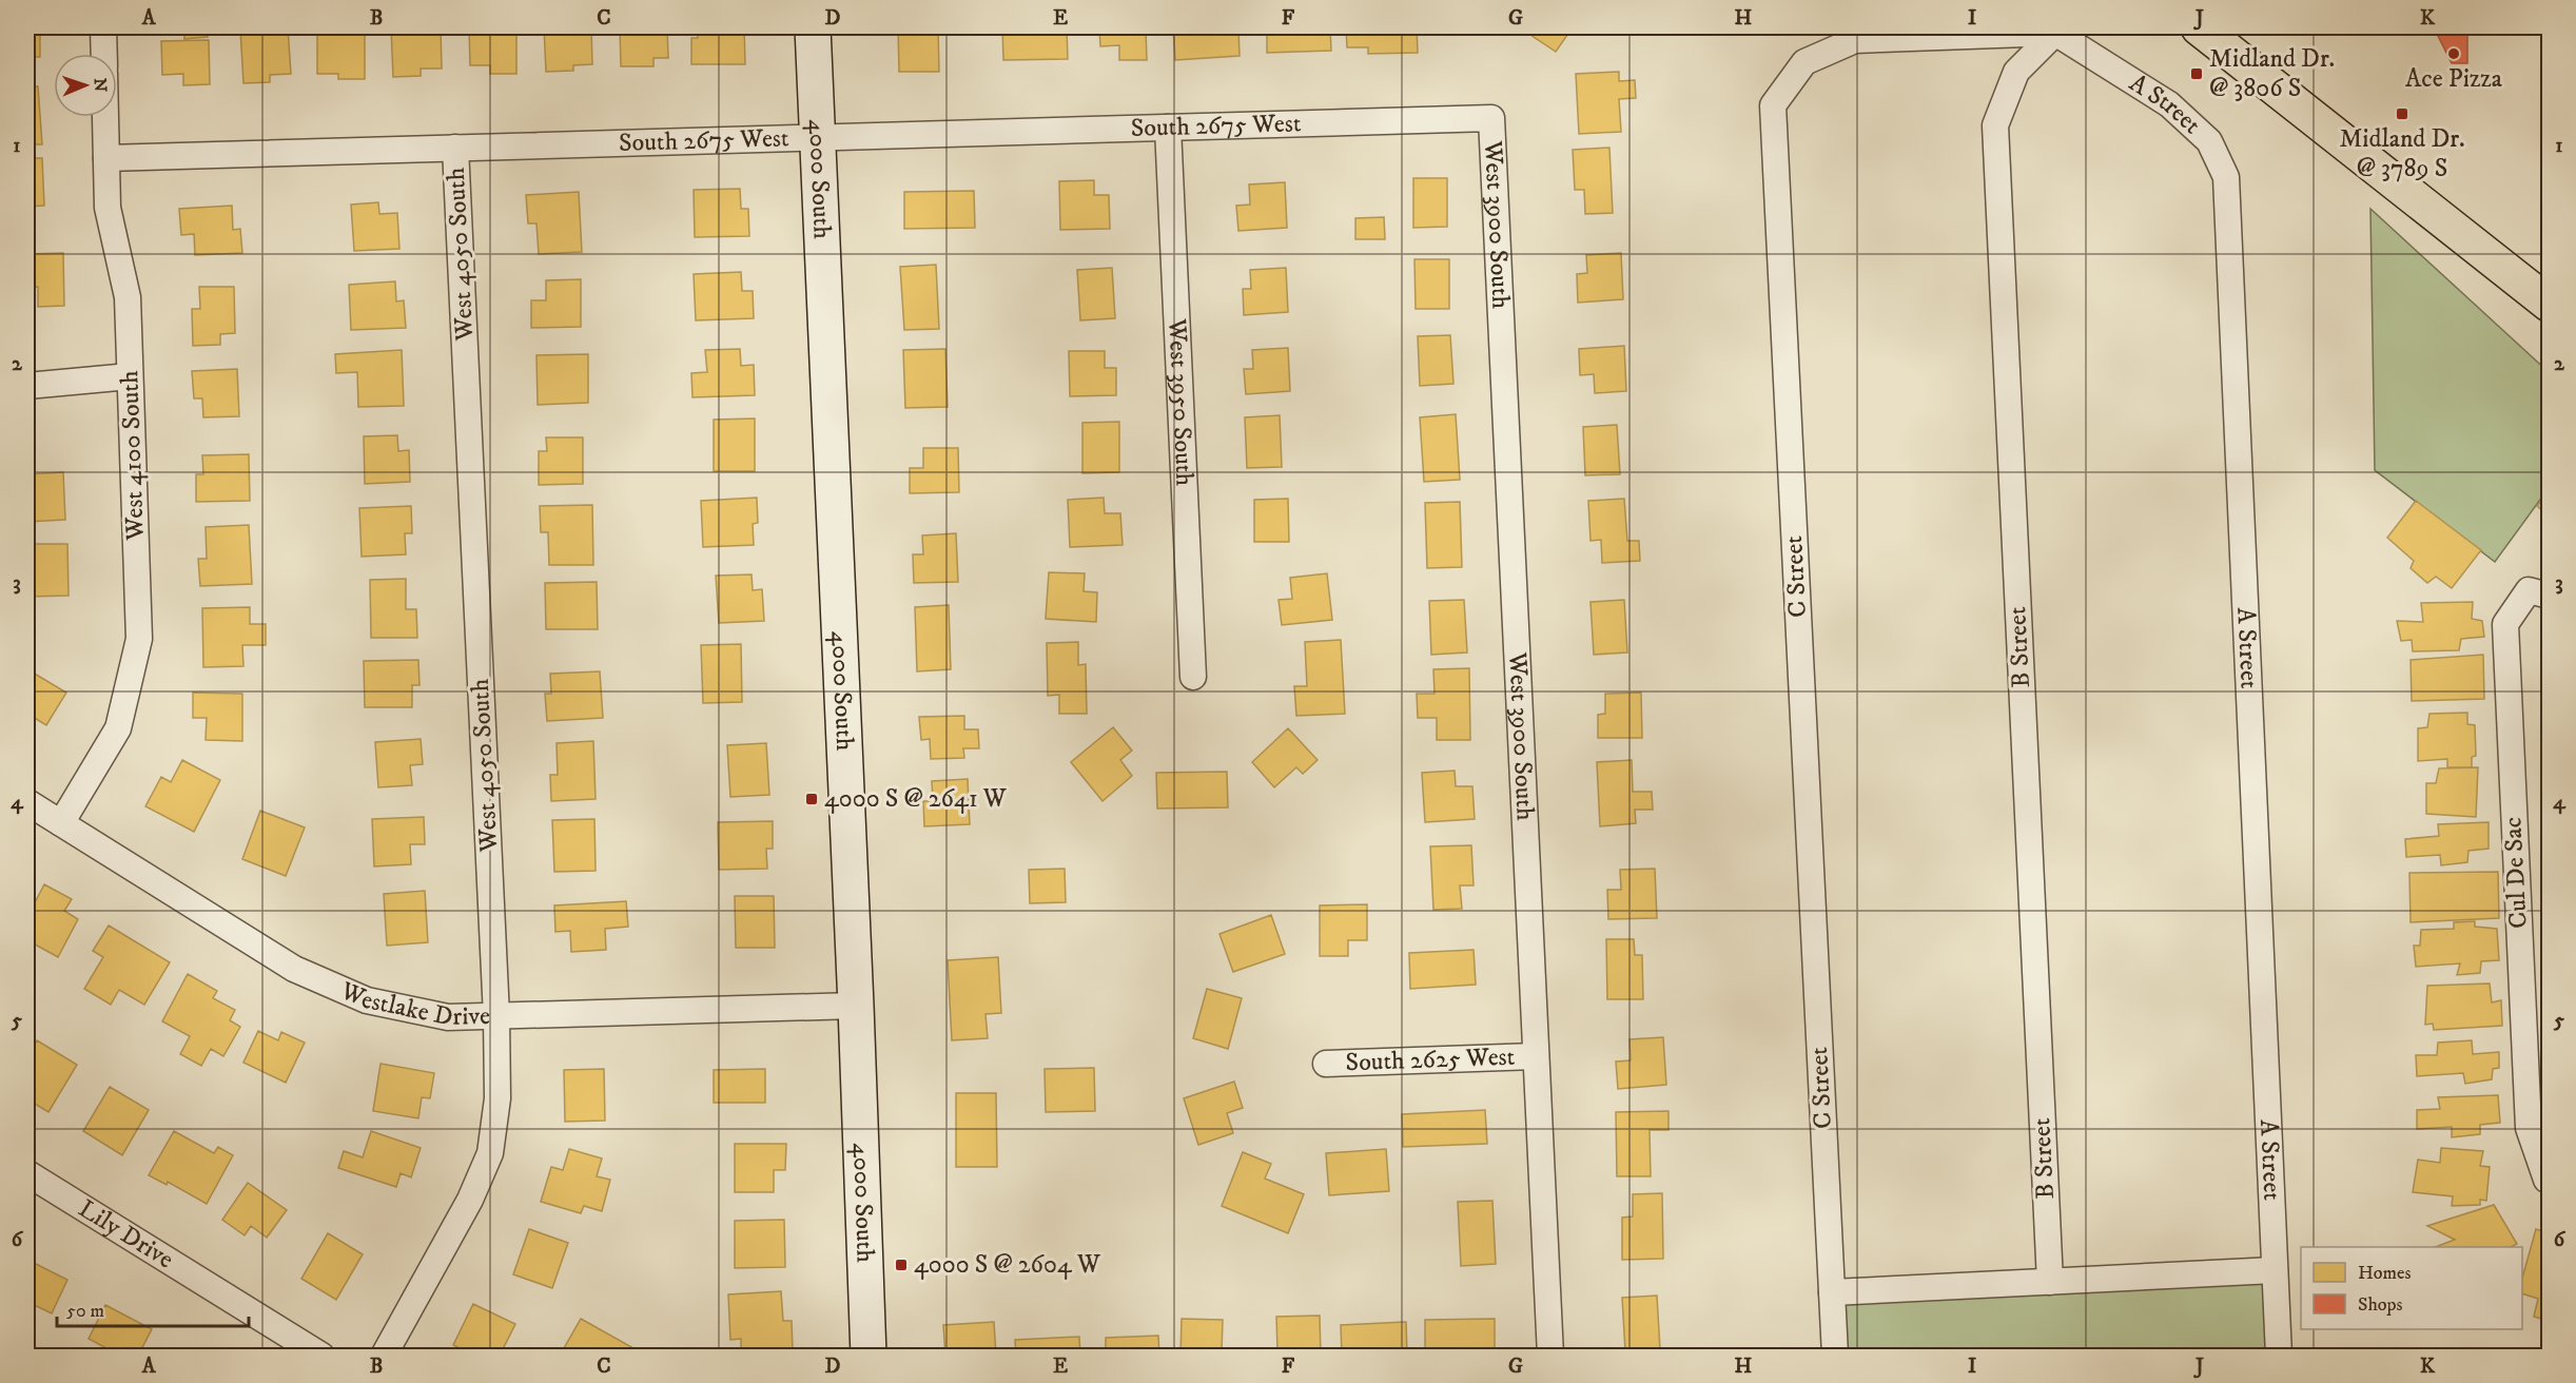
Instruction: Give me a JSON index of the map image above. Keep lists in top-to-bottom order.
{
  "streets": {
    "street": [
      "A Street",
      "South 2675 West",
      "4000 South",
      "West 3900 South",
      "West 4050 South",
      "West 3950 South",
      "West 4100 South",
      "C Street",
      "B Street",
      "Cul De Sac",
      "Westlake Drive",
      "South 2625 West",
      "Lily Drive"
    ]
  },
  "crossings": [
    ["A Street", "C Street"],
    ["A Street", "B Street"],
    ["South 2675 West", "4000 South"],
    ["South 2675 West", "West 3900 South"],
    ["South 2675 West", "West 4050 South"],
    ["South 2675 West", "West 3950 South"],
    ["South 2675 West", "West 4100 South"],
    ["4000 South", "Westlake Drive"],
    ["West 3900 South", "South 2625 West"],
    ["West 4050 South", "Westlake Drive"],
    ["West 4100 South", "Westlake Drive"],
    ["C Street", "B Street"]
  ],
  "places": {
    "other": ["Ace Pizza"],
    "transit": [
      "Midland Dr. @ 3806 S",
      "Midland Dr. @ 3789 S",
      "4000 S @ 2641 W",
      "4000 S @ 2604 W"
    ]
  },
  "legend": ["Homes", "Shops"],
  "scale_bar": "50 m",
  "north": "right",
  "grid": {
    "columns": [
      "A",
      "B",
      "C",
      "D",
      "E",
      "F",
      "G",
      "H",
      "I",
      "J",
      "K"
    ],
    "rows": [
      "1",
      "2",
      "3",
      "4",
      "5",
      "6"
    ]
  }
}
